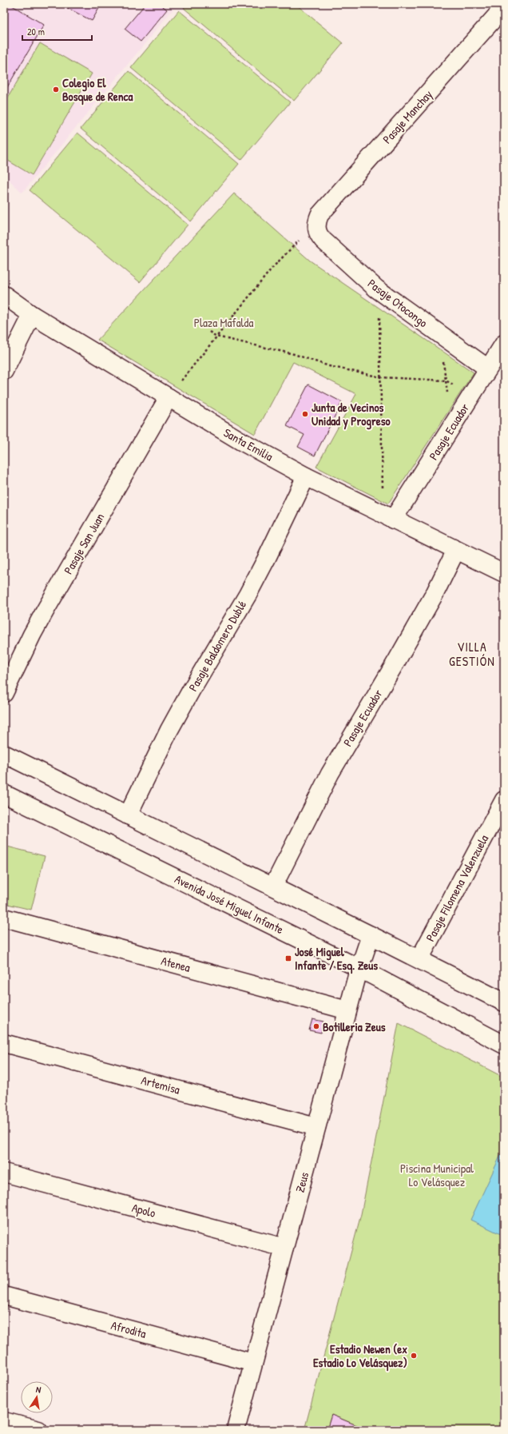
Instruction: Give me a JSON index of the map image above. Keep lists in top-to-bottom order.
{
  "streets": {
    "street": [
      "Pasaje Manchay",
      "Pasaje Otocongo",
      "Pasaje Ecuador",
      "Santa Emilia",
      "Pasaje San Juan",
      "Pasaje Baldomero Dublé",
      "Pasaje Filomena Valenzuela",
      "Avenida José Miguel Infante",
      "Atenea",
      "Artemisa",
      "Zeus",
      "Apolo",
      "Afrodita"
    ]
  },
  "crossings": [
    ["Pasaje Manchay", "Pasaje Otocongo"],
    ["Pasaje Otocongo", "Pasaje Ecuador"],
    ["Pasaje Ecuador", "Santa Emilia"],
    ["Santa Emilia", "Pasaje San Juan"],
    ["Santa Emilia", "Pasaje Baldomero Dublé"],
    ["Avenida José Miguel Infante", "Zeus"],
    ["Atenea", "Zeus"],
    ["Artemisa", "Zeus"],
    ["Zeus", "Apolo"],
    ["Zeus", "Afrodita"]
  ],
  "districts": ["VILLA GESTIÓN"],
  "parks": ["Plaza Mafalda", "Piscina Municipal Lo Velásquez"],
  "places": {
    "other": [
      "Colegio El Bosque de Renca",
      "Junta de Vecinos Unidad y Progreso",
      "Botilleria Zeus",
      "Estadio Newen (ex Estadio Lo Velásquez)"
    ],
    "transit": ["José Miguel Infante / Esq. Zeus"]
  },
  "scale_bar": "20 m",
  "north": "top"
}
